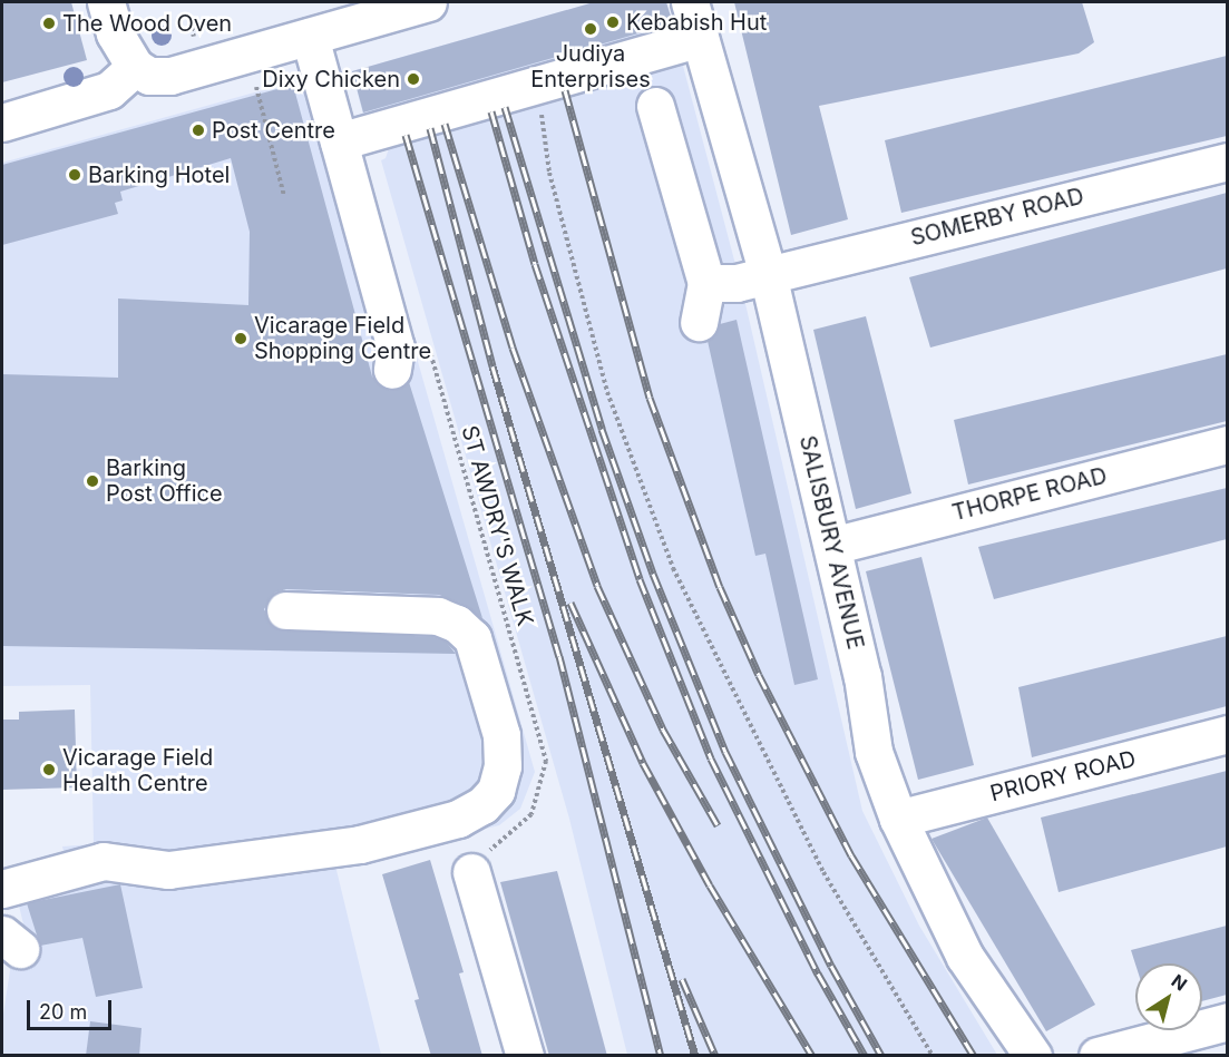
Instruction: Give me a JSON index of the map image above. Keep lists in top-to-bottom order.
{
  "streets": {
    "street": [
      "SOMERBY ROAD",
      "THORPE ROAD",
      "SALISBURY AVENUE",
      "PRIORY ROAD"
    ],
    "path": ["ST AWDRY'S WALK"]
  },
  "crossings": [
    ["SOMERBY ROAD", "SALISBURY AVENUE"],
    ["THORPE ROAD", "SALISBURY AVENUE"],
    ["SALISBURY AVENUE", "PRIORY ROAD"]
  ],
  "places": [
    "Kebabish Hut",
    "The Wood Oven",
    "Judiya Enterprises",
    "Dixy Chicken",
    "Post Centre",
    "Barking Hotel",
    "Vicarage Field Shopping Centre",
    "Barking Post Office",
    "Vicarage Field Health Centre"
  ],
  "scale_bar": "20 m",
  "north": "top right"
}
